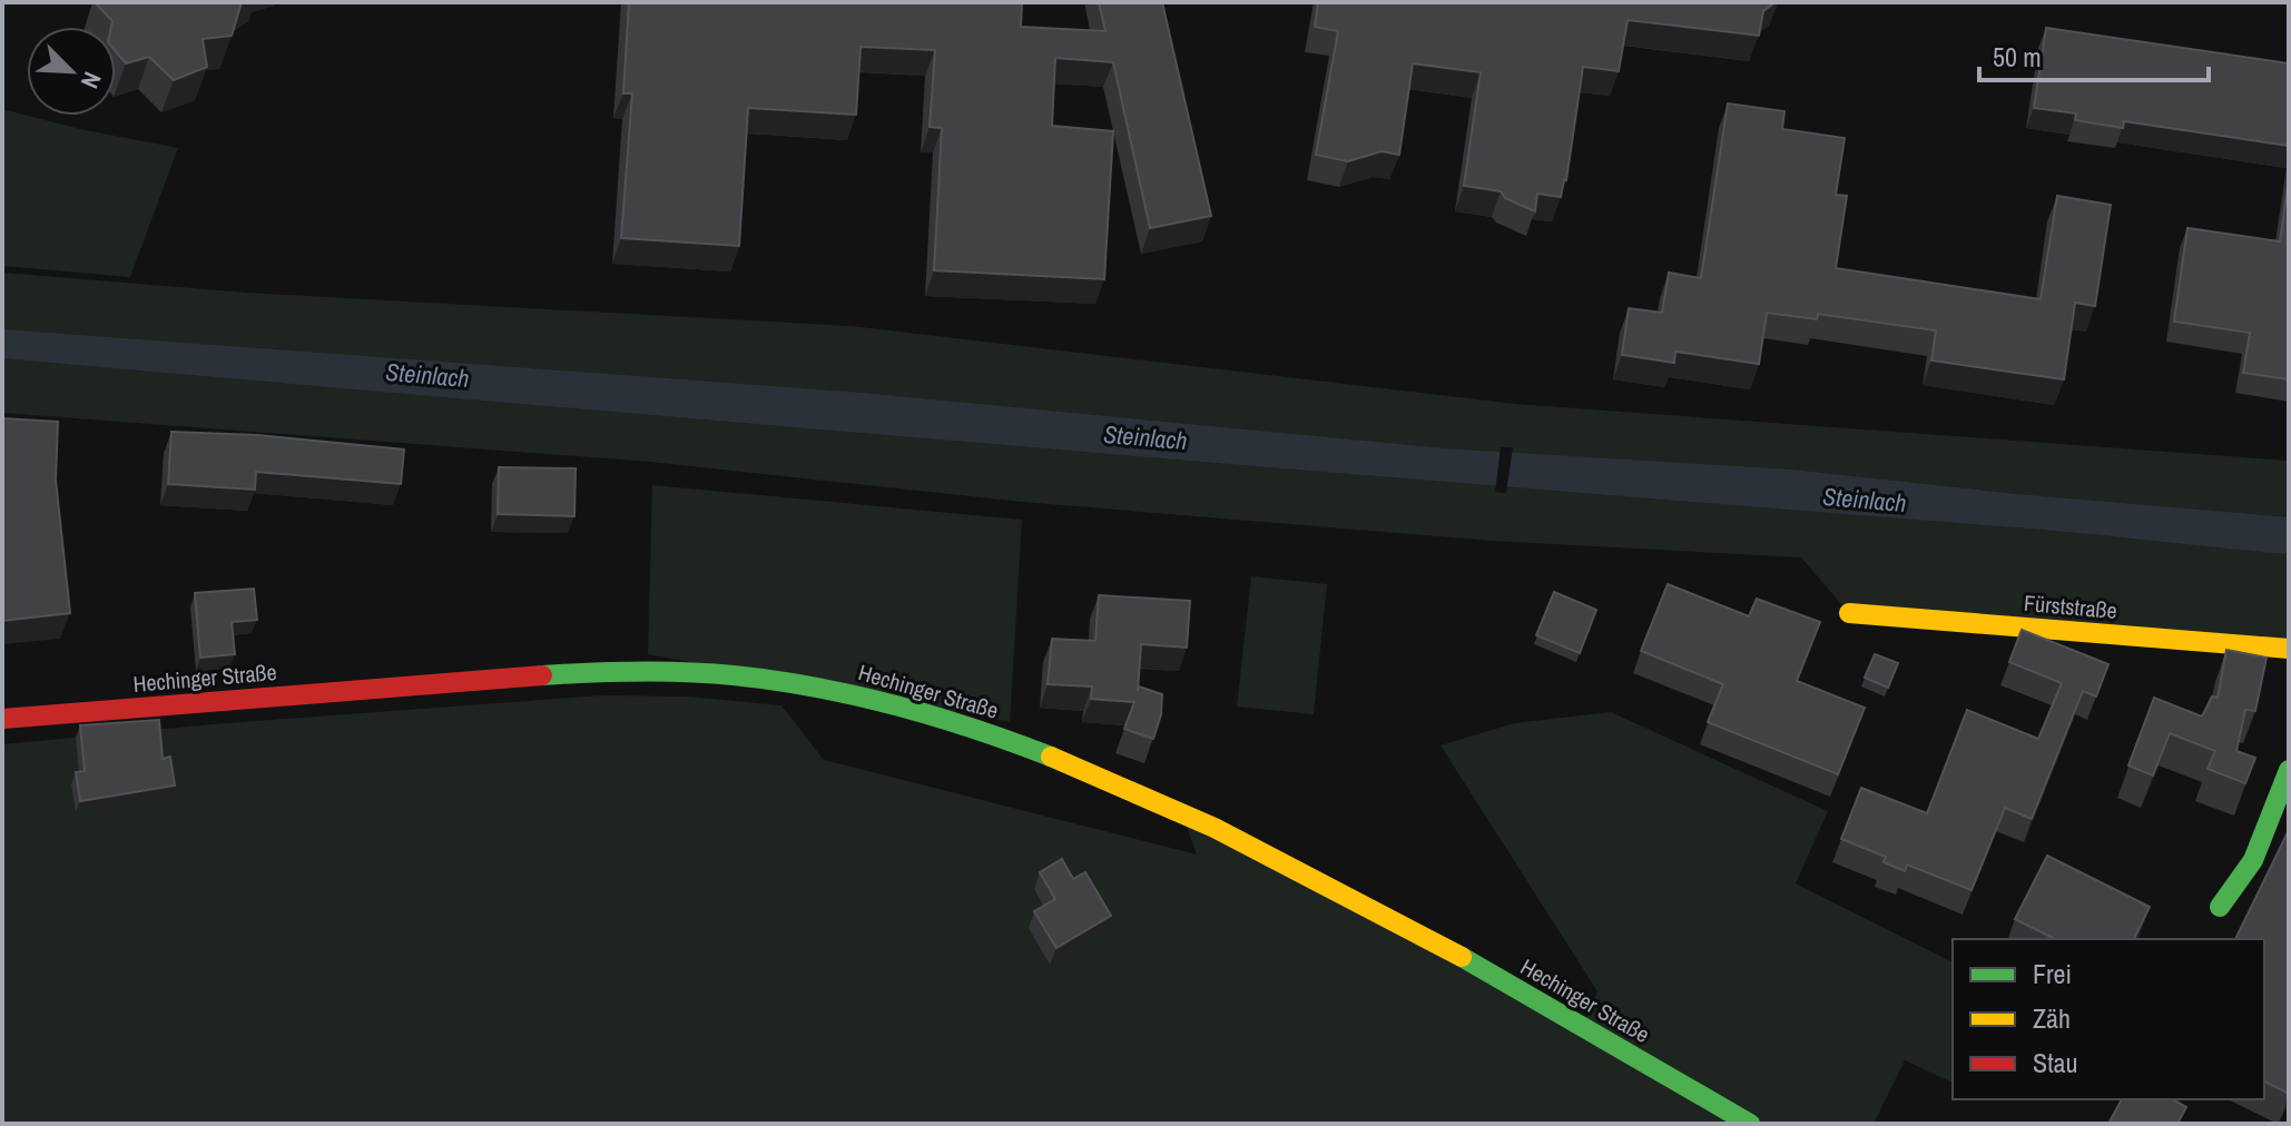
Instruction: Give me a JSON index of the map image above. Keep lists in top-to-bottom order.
{
  "streets": {
    "main road": ["Fürststraße", "Hechinger Straße"]
  },
  "water": ["Steinlach"],
  "legend": ["Frei", "Zäh", "Stau"],
  "scale_bar": "50 m",
  "north": "bottom right"
}
